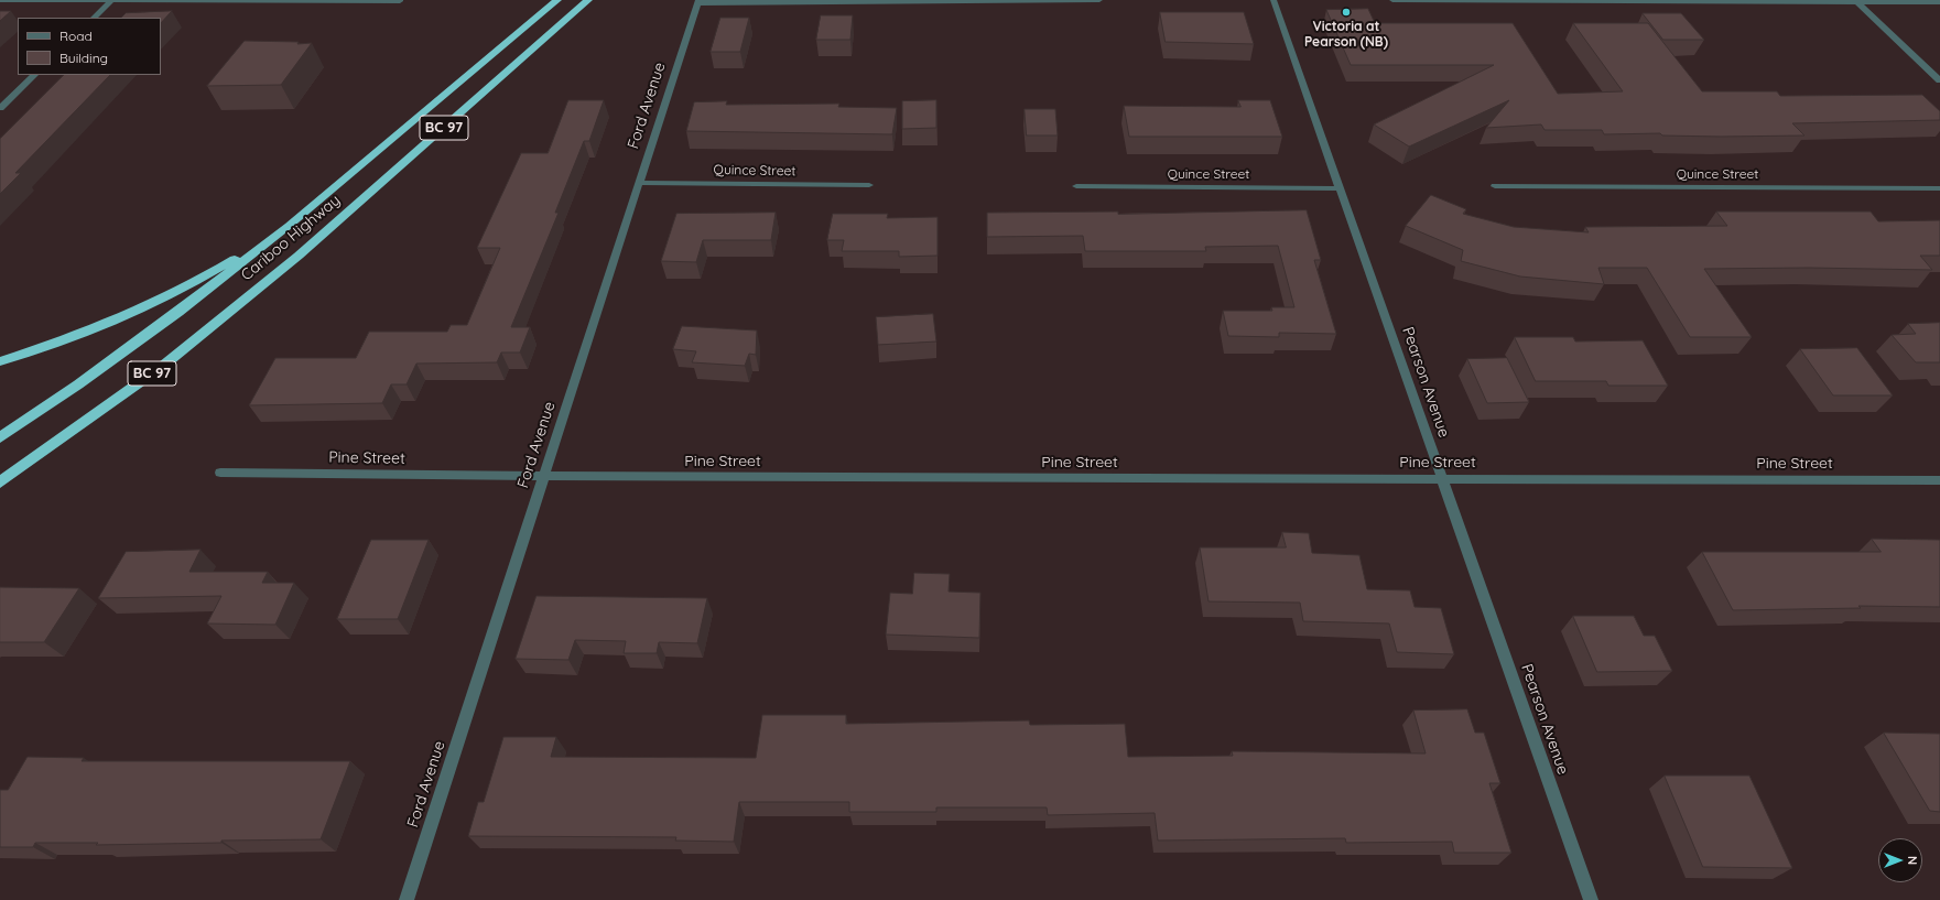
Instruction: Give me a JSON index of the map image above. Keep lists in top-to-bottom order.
{
  "streets": {
    "highway": ["BC 97", "Cariboo Highway"],
    "street": [
      "Ford Avenue",
      "Quince Street",
      "Pearson Avenue",
      "Pine Street"
    ]
  },
  "crossings": [
    ["Ford Avenue", "Quince Street"],
    ["Ford Avenue", "Pine Street"],
    ["Quince Street", "Pearson Avenue"],
    ["Pearson Avenue", "Pine Street"]
  ],
  "places": ["Victoria at Pearson (NB)"],
  "legend": ["Road", "Building"],
  "north": "right"
}
